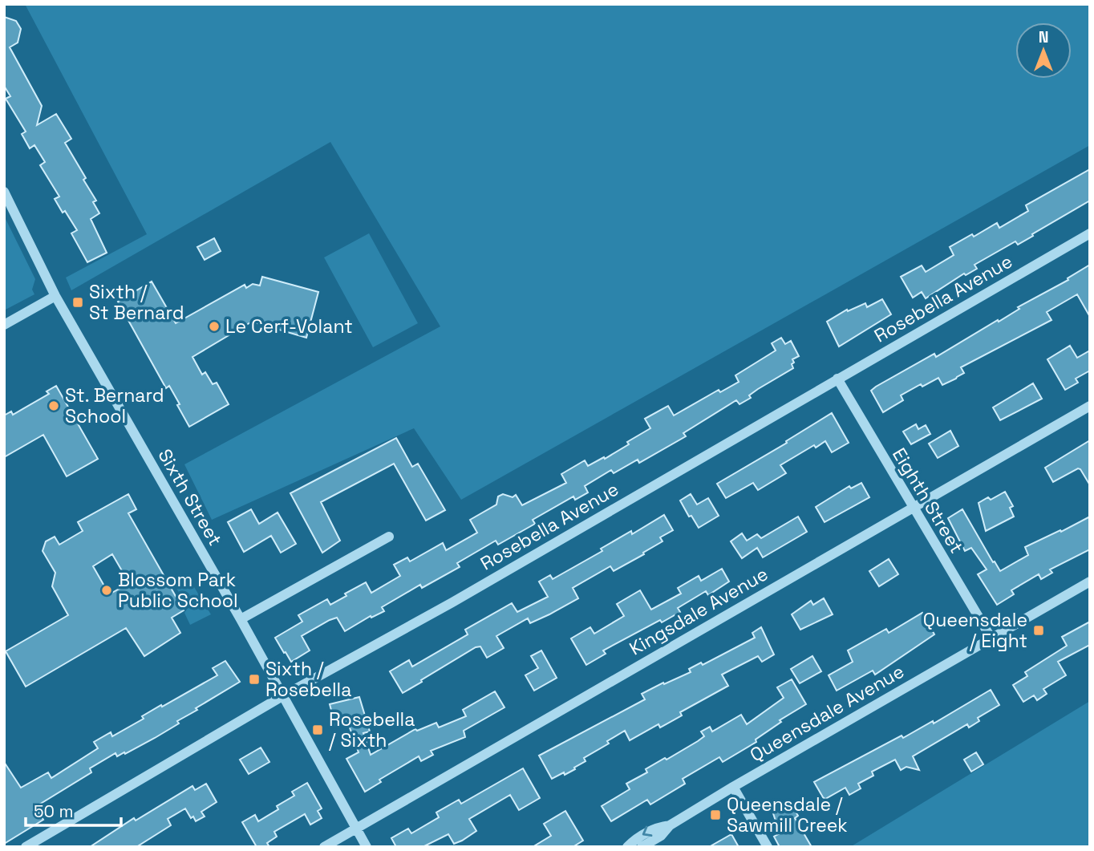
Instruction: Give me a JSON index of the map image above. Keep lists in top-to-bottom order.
{
  "streets": {
    "street": [
      "Rosebella Avenue",
      "Sixth Street",
      "Eighth Street",
      "Kingsdale Avenue",
      "Queensdale Avenue"
    ]
  },
  "crossings": [
    ["Rosebella Avenue", "Sixth Street"],
    ["Rosebella Avenue", "Eighth Street"],
    ["Sixth Street", "Kingsdale Avenue"],
    ["Eighth Street", "Kingsdale Avenue"],
    ["Eighth Street", "Queensdale Avenue"]
  ],
  "places": {
    "transit": [
      "Sixth / St Bernard",
      "Queensdale / Eight",
      "Sixth / Rosebella",
      "Rosebella / Sixth",
      "Queensdale / Sawmill Creek"
    ],
    "other": ["Le Cerf-Volant", "St. Bernard School", "Blossom Park Public School"]
  },
  "scale_bar": "50 m",
  "north": "top"
}
